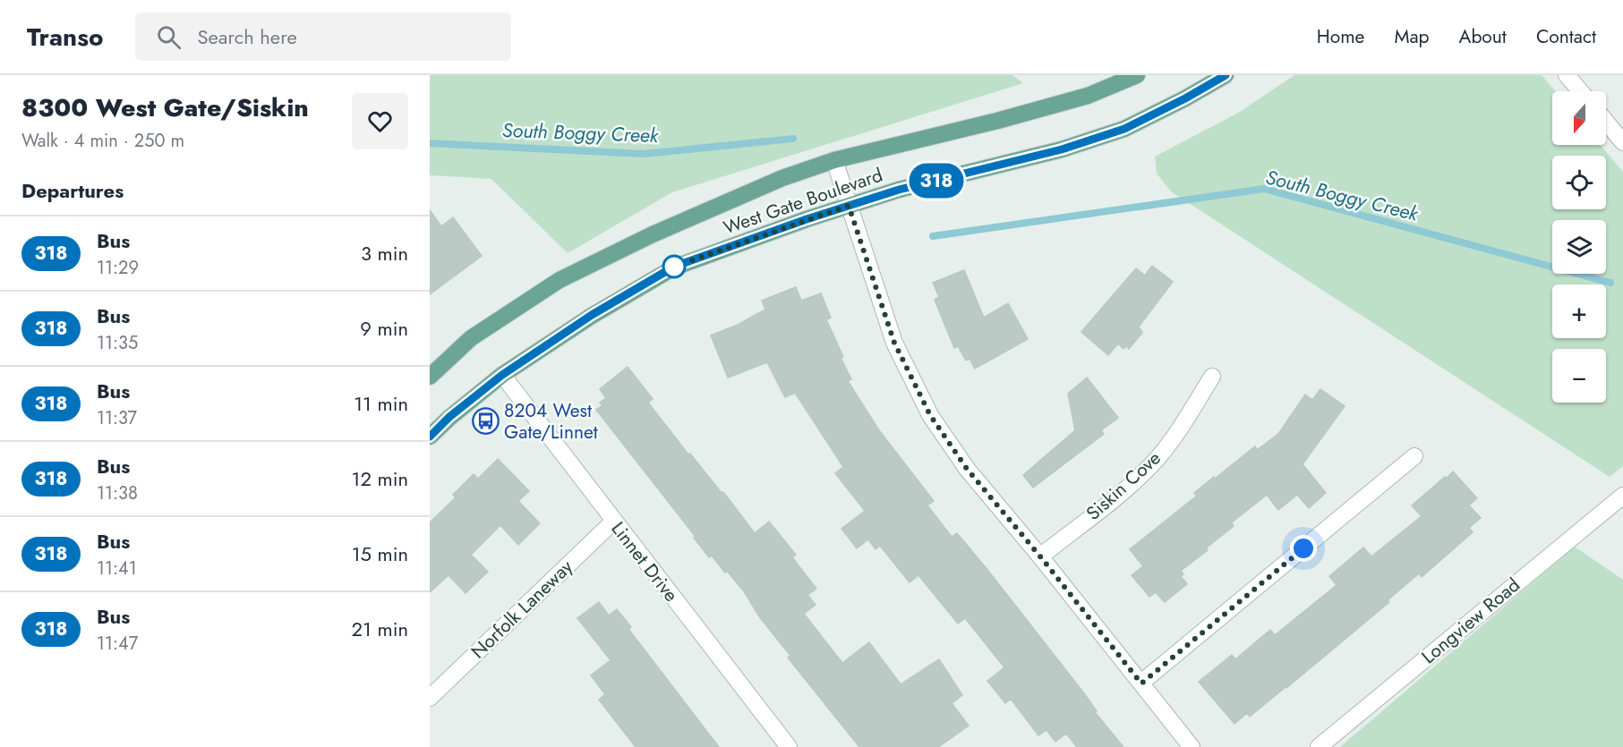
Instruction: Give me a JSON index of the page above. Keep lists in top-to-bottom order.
{
  "streets": {
    "main road": ["West Gate Boulevard"],
    "street": [
      "Siskin Cove",
      "Linnet Drive",
      "Norfolk Laneway",
      "Longview Road"
    ]
  },
  "crossings": [
    ["West Gate Boulevard", "Linnet Drive"],
    ["Linnet Drive", "Norfolk Laneway"]
  ],
  "water": ["South Boggy Creek"],
  "places": {
    "bus stop": ["8204 West Gate/Linnet"]
  },
  "lines": ["bus line 318"],
  "north": "bottom",
  "page": {
    "header": "Transo",
    "search": "Search here",
    "nav": [
      "Home",
      "Map",
      "About",
      "Contact"
    ],
    "heading": [
      ["8300 West Gate/Siskin", "Walk · 4 min · 250 m"],
      "Departures"
    ],
    "on_map": "318",
    "map_buttons": ["+", "−"],
    "list": [
      {
        "mark": "318",
        "name": "Bus",
        "note": "11:29",
        "value": "3 min"
      },
      {
        "mark": "318",
        "name": "Bus",
        "note": "11:35",
        "value": "9 min"
      },
      {
        "mark": "318",
        "name": "Bus",
        "note": "11:37",
        "value": "11 min"
      },
      {
        "mark": "318",
        "name": "Bus",
        "note": "11:38",
        "value": "12 min"
      },
      {
        "mark": "318",
        "name": "Bus",
        "note": "11:41",
        "value": "15 min"
      },
      {
        "mark": "318",
        "name": "Bus",
        "note": "11:47",
        "value": "21 min"
      }
    ]
  }
}
